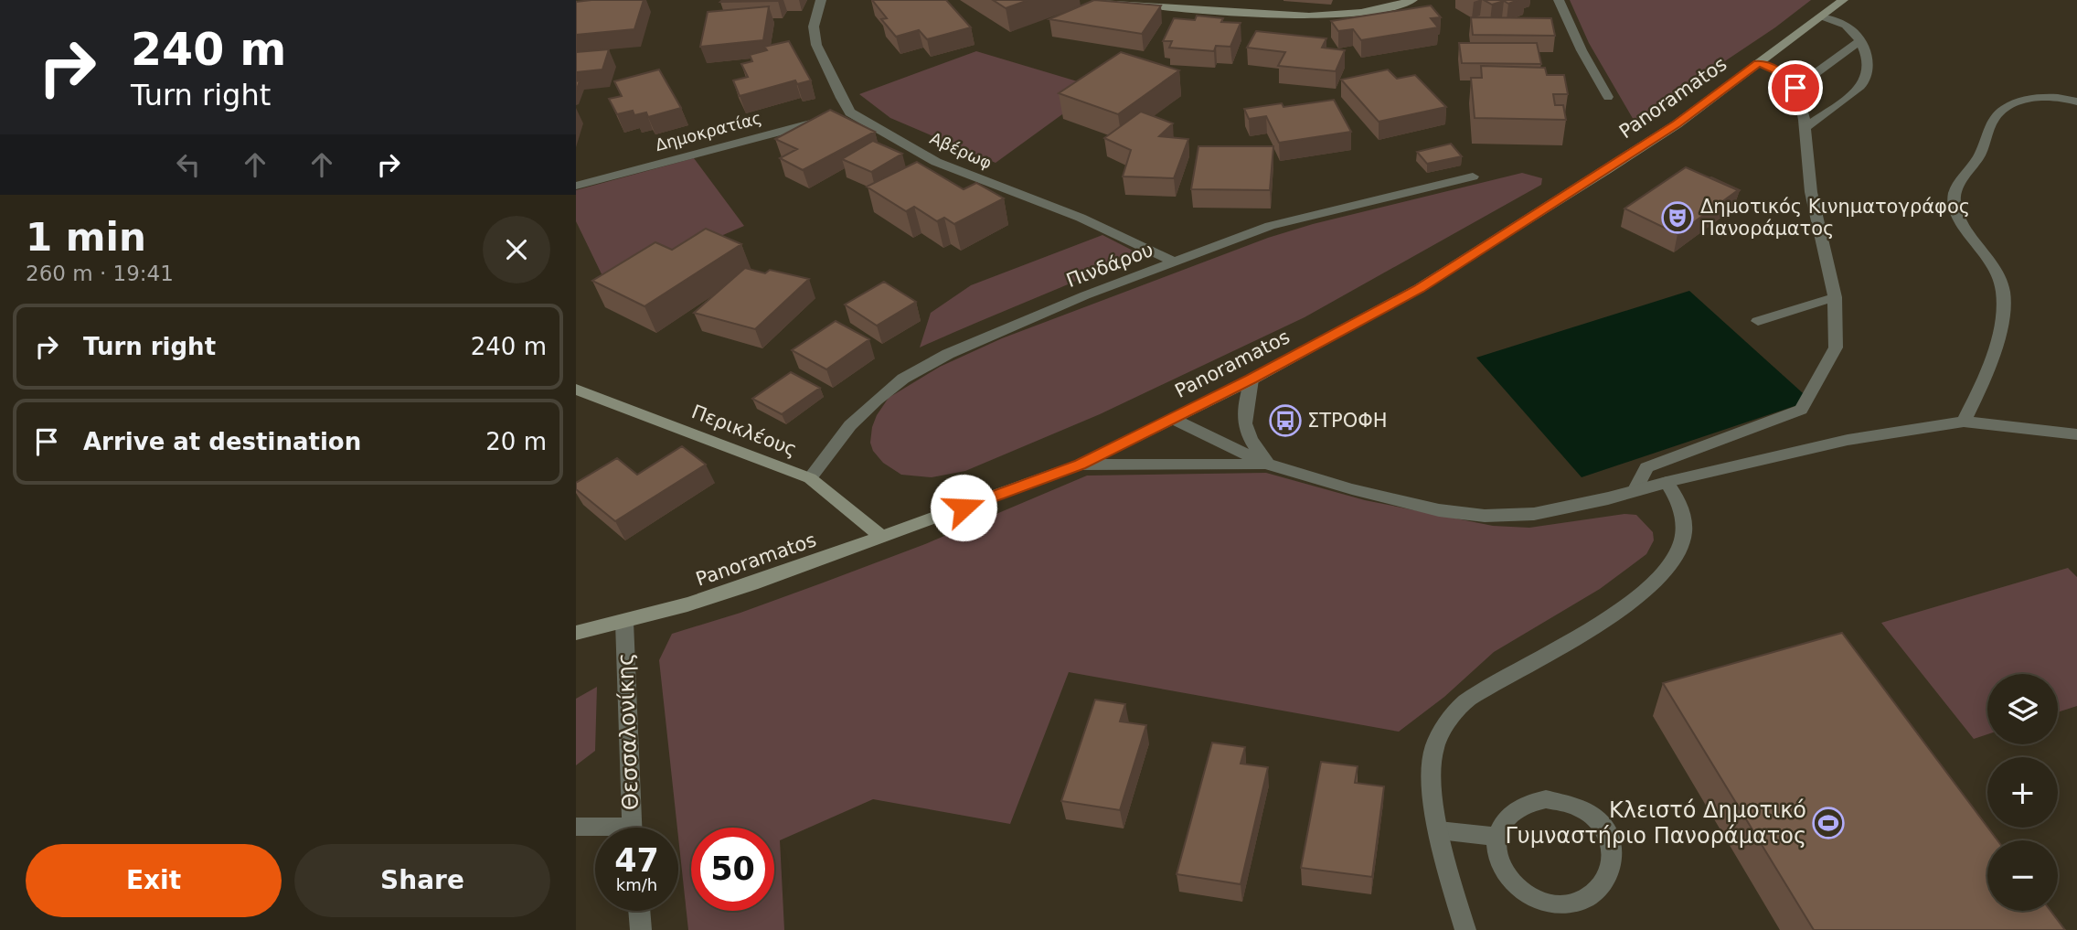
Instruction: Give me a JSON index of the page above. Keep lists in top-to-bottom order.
{
  "streets": {
    "main road": ["Panoramatos", "Περικλέους"],
    "street": [
      "Δημοκρατίας",
      "Αβέρωφ",
      "Πινδάρου",
      "Θεσσαλονίκης"
    ]
  },
  "crossings": [
    ["Panoramatos", "Περικλέους"],
    ["Panoramatos", "Θεσσαλονίκης"],
    ["Δημοκρατίας", "Αβέρωφ"],
    ["Αβέρωφ", "Πινδάρου"],
    ["Πινδάρου", "Περικλέους"]
  ],
  "places": {
    "theatre": ["Δημοτικός Κινηματογράφος Πανοράματος"],
    "bus stop": ["ΣΤΡΟΦΗ"],
    "sports": ["Κλειστό Δημοτικό Γυμναστήριο Πανοράματος"]
  },
  "page": {
    "turn": ["240 m", "Turn right"],
    "heading": ["1 min", "260 m · 19:41"],
    "list": [
      {
        "name": "Turn right",
        "value": "240 m"
      },
      {
        "name": "Arrive at destination",
        "value": "20 m"
      }
    ],
    "map_buttons": ["+", "−"],
    "speed": "47 km/h",
    "limit": "50",
    "buttons": ["Exit", "Share"]
  }
}
